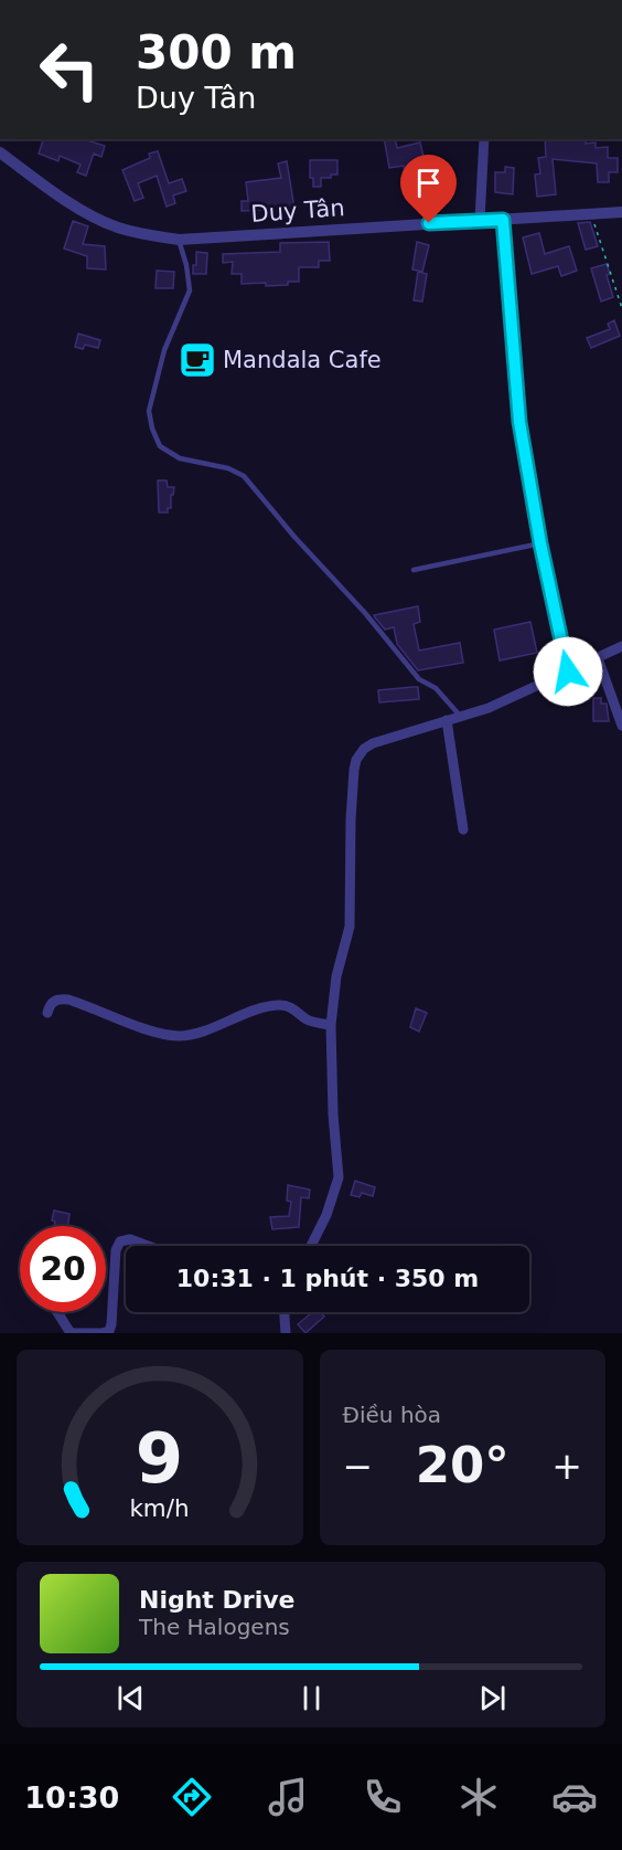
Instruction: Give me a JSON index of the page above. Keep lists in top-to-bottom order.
{
  "streets": {
    "street": ["Duy Tân"]
  },
  "places": {
    "cafe": ["Mandala Cafe"]
  },
  "page": {
    "turn": ["300 m", "Duy Tân"],
    "limit": "20",
    "trip": "10:31 · 1 phút · 350 m",
    "tile": "Điều hòa",
    "heat": ["−", "20°", "+"],
    "song": ["Night Drive", "The Halogens"],
    "tabs": "10:30",
    "gauge": ["9", "km/h"]
  }
}
